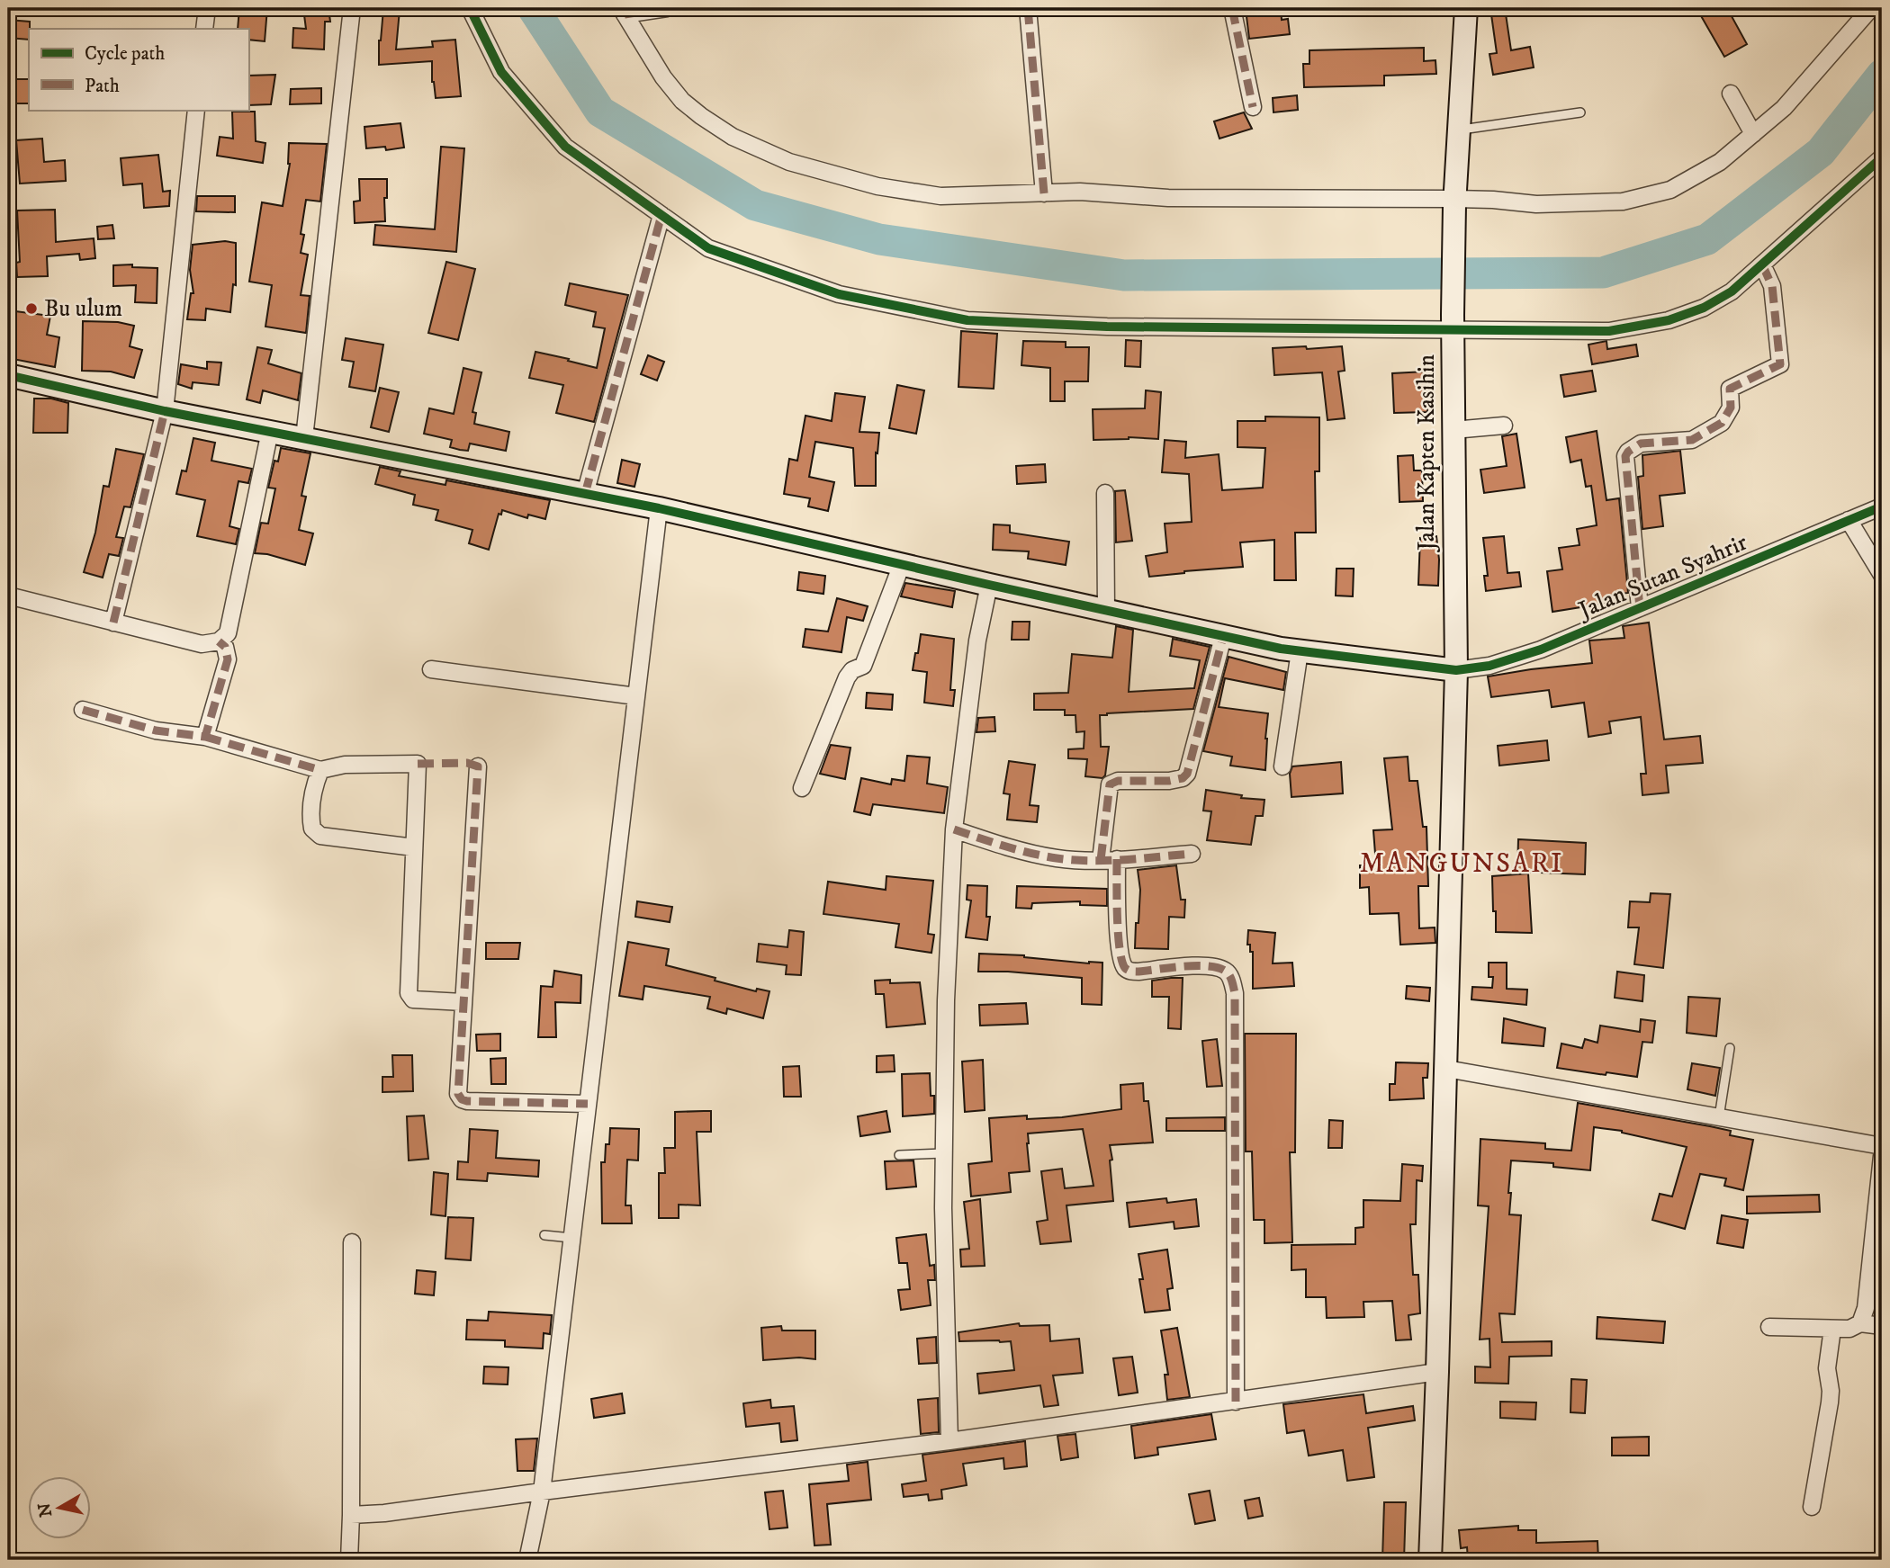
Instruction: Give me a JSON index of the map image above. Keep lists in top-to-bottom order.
{
  "streets": {
    "main road": ["Jalan Kapten Kasihin"],
    "street": ["Jalan Sutan Syahrir"]
  },
  "crossings": [
    ["Jalan Kapten Kasihin", "Jalan Sutan Syahrir"]
  ],
  "districts": ["MANGUNSARI"],
  "places": ["Bu ulum"],
  "legend": ["Cycle path", "Path"],
  "north": "left"
}
